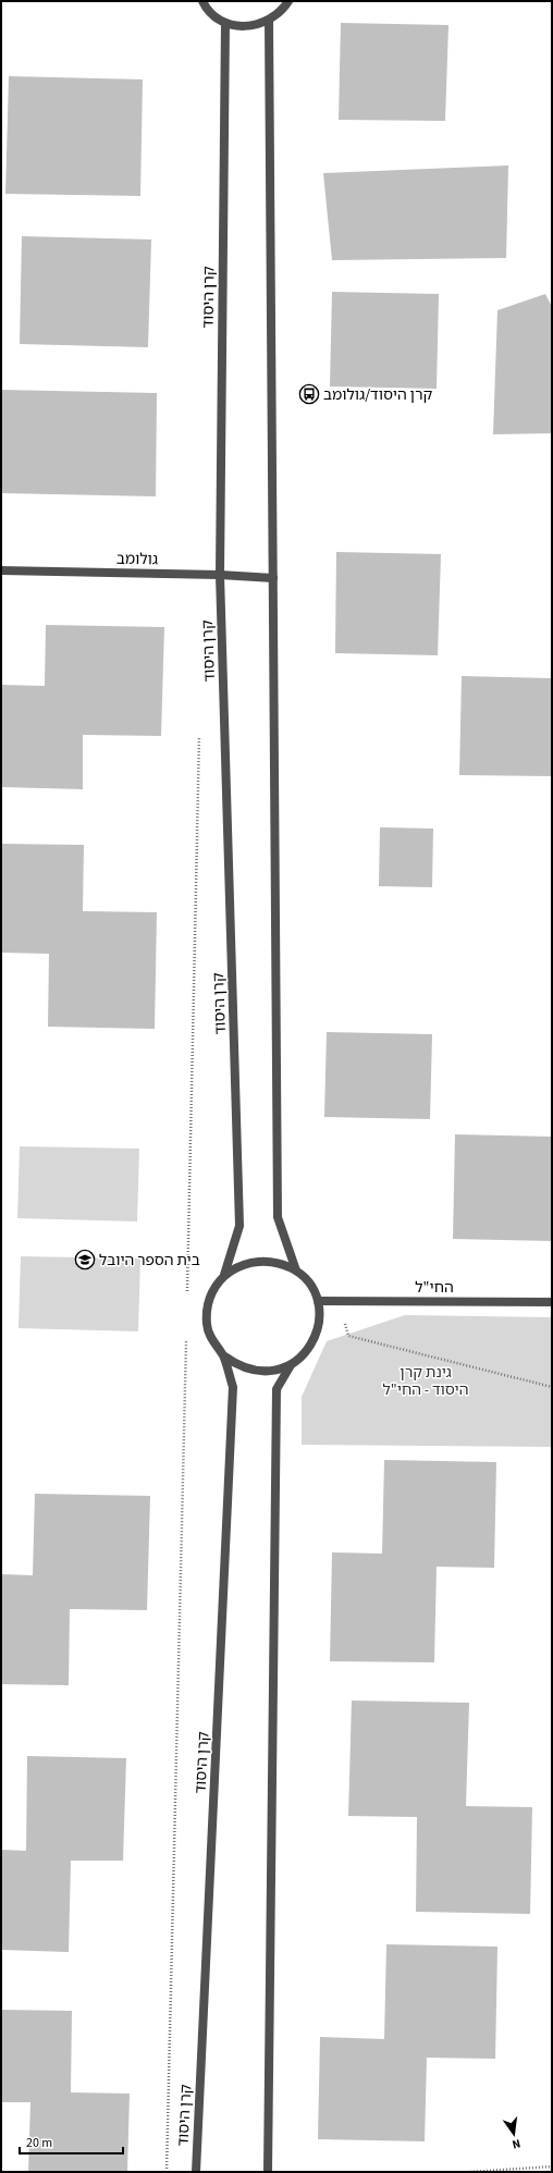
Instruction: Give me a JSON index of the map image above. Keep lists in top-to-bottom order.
{
  "streets": {
    "street": ["קרן היסוד", "גולומב", "החי\"ל"]
  },
  "crossings": [
    ["קרן היסוד", "גולומב"],
    ["קרן היסוד", "החי\"ל"]
  ],
  "parks": ["גינת קרן היסוד - החי\"ל"],
  "places": {
    "bus stop": ["קרן היסוד/גולומב"],
    "school or university": ["בית הספר היובל"]
  },
  "scale_bar": "20 m",
  "north": "bottom"
}
